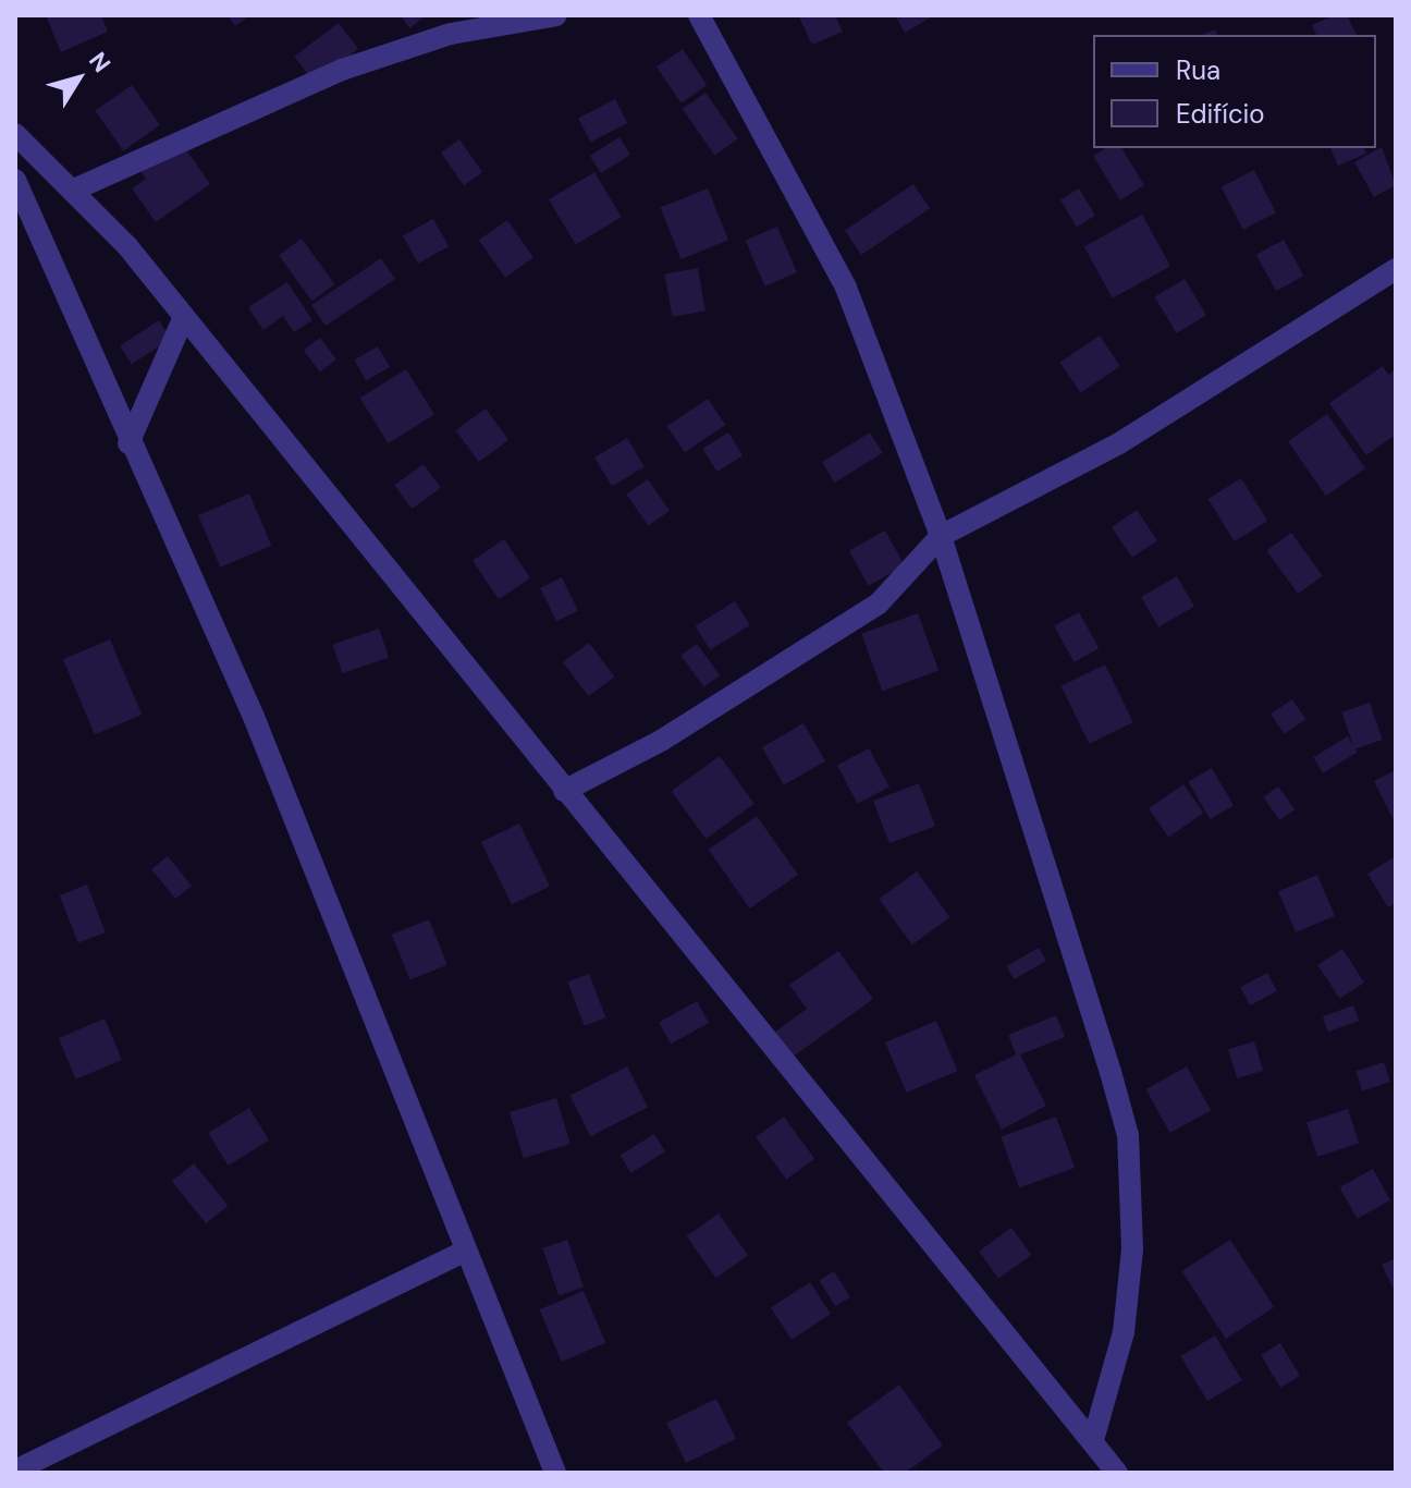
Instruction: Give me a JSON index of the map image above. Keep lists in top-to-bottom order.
{
  "legend": ["Rua", "Edifício"],
  "north": "top right"
}
